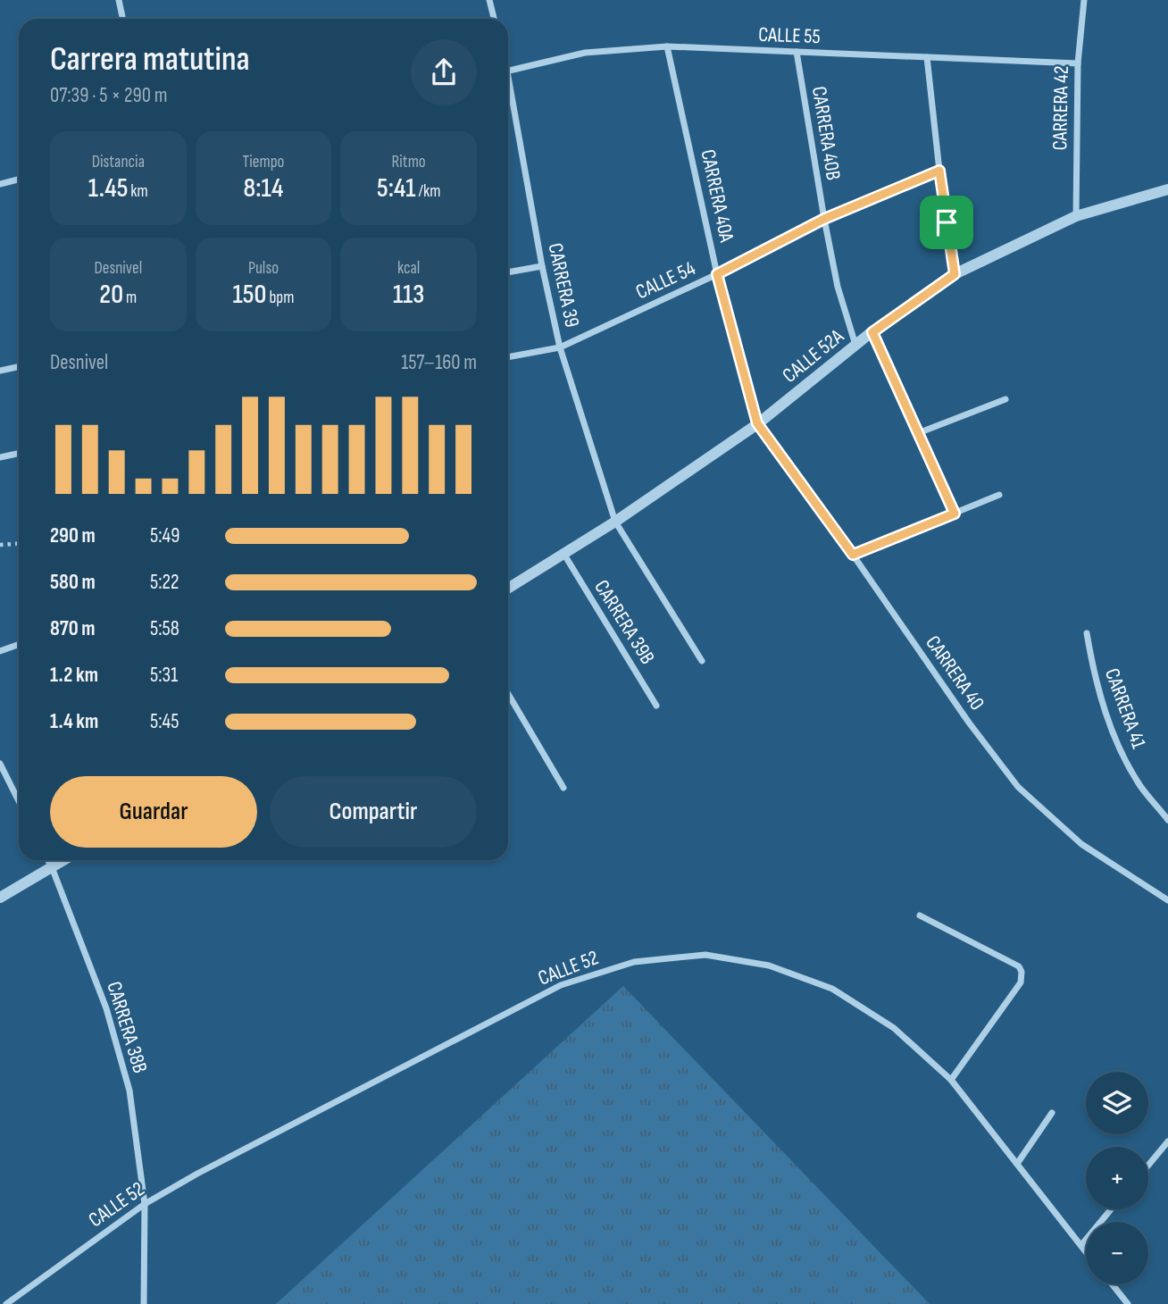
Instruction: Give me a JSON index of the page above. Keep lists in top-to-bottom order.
{
  "streets": {
    "street": [
      "CALLE 55",
      "CARRERA 42",
      "CARRERA 40B",
      "CARRERA 40A",
      "CALLE 54",
      "CARRERA 39",
      "CALLE 52A",
      "CARRERA 39B",
      "CARRERA 40",
      "CARRERA 41",
      "CALLE 52",
      "CARRERA 38B"
    ]
  },
  "crossings": [
    ["CALLE 55", "CARRERA 42"],
    ["CALLE 55", "CARRERA 40B"],
    ["CALLE 55", "CARRERA 40A"],
    ["CARRERA 42", "CALLE 52A"],
    ["CARRERA 40B", "CALLE 54"],
    ["CARRERA 40B", "CALLE 52A"],
    ["CARRERA 40A", "CALLE 54"],
    ["CARRERA 40A", "CALLE 52A"],
    ["CARRERA 40A", "CARRERA 40"],
    ["CALLE 54", "CARRERA 39"],
    ["CARRERA 39", "CALLE 52A"],
    ["CALLE 52A", "CARRERA 39B"],
    ["CALLE 52A", "CARRERA 40"],
    ["CALLE 52", "CARRERA 38B"]
  ],
  "page": {
    "heading": ["Carrera matutina", "07:39 · 5 × 290 m"],
    "stats": [
      ["Distancia", "1.45 km"],
      ["Tiempo", "8:14"],
      ["Ritmo", "5:41 /km"],
      ["Desnivel", "20 m"],
      ["Pulso", "150 bpm"],
      ["kcal", "113"]
    ],
    "chart": ["Desnivel", "157–160 m"],
    "list": [
      {
        "name": "290 m",
        "note": "5:49"
      },
      {
        "name": "580 m",
        "note": "5:22"
      },
      {
        "name": "870 m",
        "note": "5:58"
      },
      {
        "name": "1.2 km",
        "note": "5:31"
      },
      {
        "name": "1.4 km",
        "note": "5:45"
      }
    ],
    "buttons": ["Guardar", "Compartir"],
    "map_buttons": ["+", "−"]
  }
}
